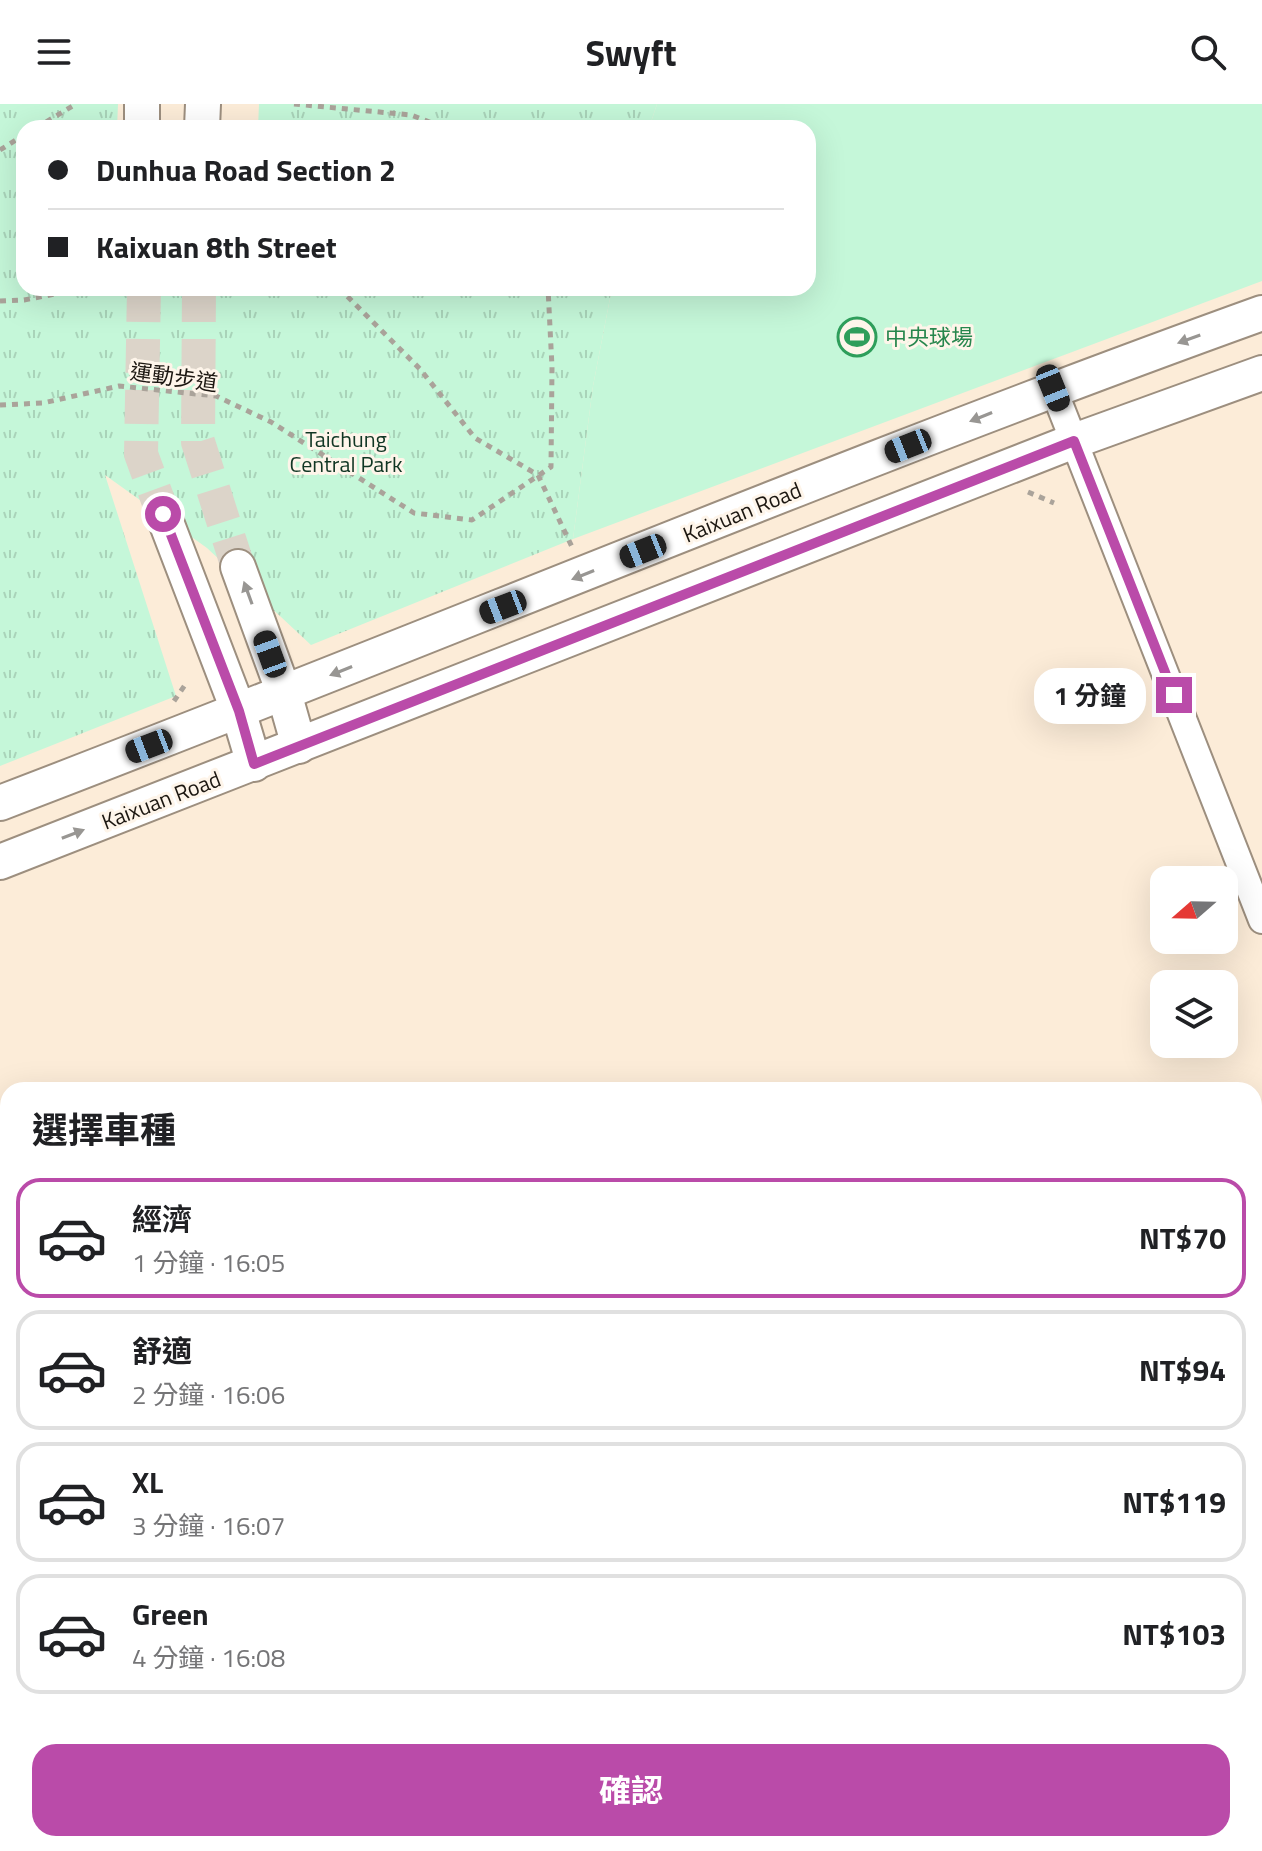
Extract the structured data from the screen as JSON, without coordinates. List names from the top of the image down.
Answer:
{
  "streets": {
    "street": ["Kaixuan Road"],
    "path": ["運動步道"]
  },
  "parks": ["Taichung Central Park"],
  "places": {
    "sports": ["中央球場"]
  },
  "north": "left",
  "page": {
    "header": "Swyft",
    "banner": ["Dunhua Road Section 2", "Kaixuan 8th Street"],
    "bubble": "1 分鐘",
    "heading": "選擇車種",
    "list": [
      {
        "name": "經濟",
        "note": "1 分鐘 · 16:05",
        "value": "NT$70"
      },
      {
        "name": "舒適",
        "note": "2 分鐘 · 16:06",
        "value": "NT$94"
      },
      {
        "name": "XL",
        "note": "3 分鐘 · 16:07",
        "value": "NT$119"
      },
      {
        "name": "Green",
        "note": "4 分鐘 · 16:08",
        "value": "NT$103"
      }
    ],
    "buttons": "確認"
  }
}
